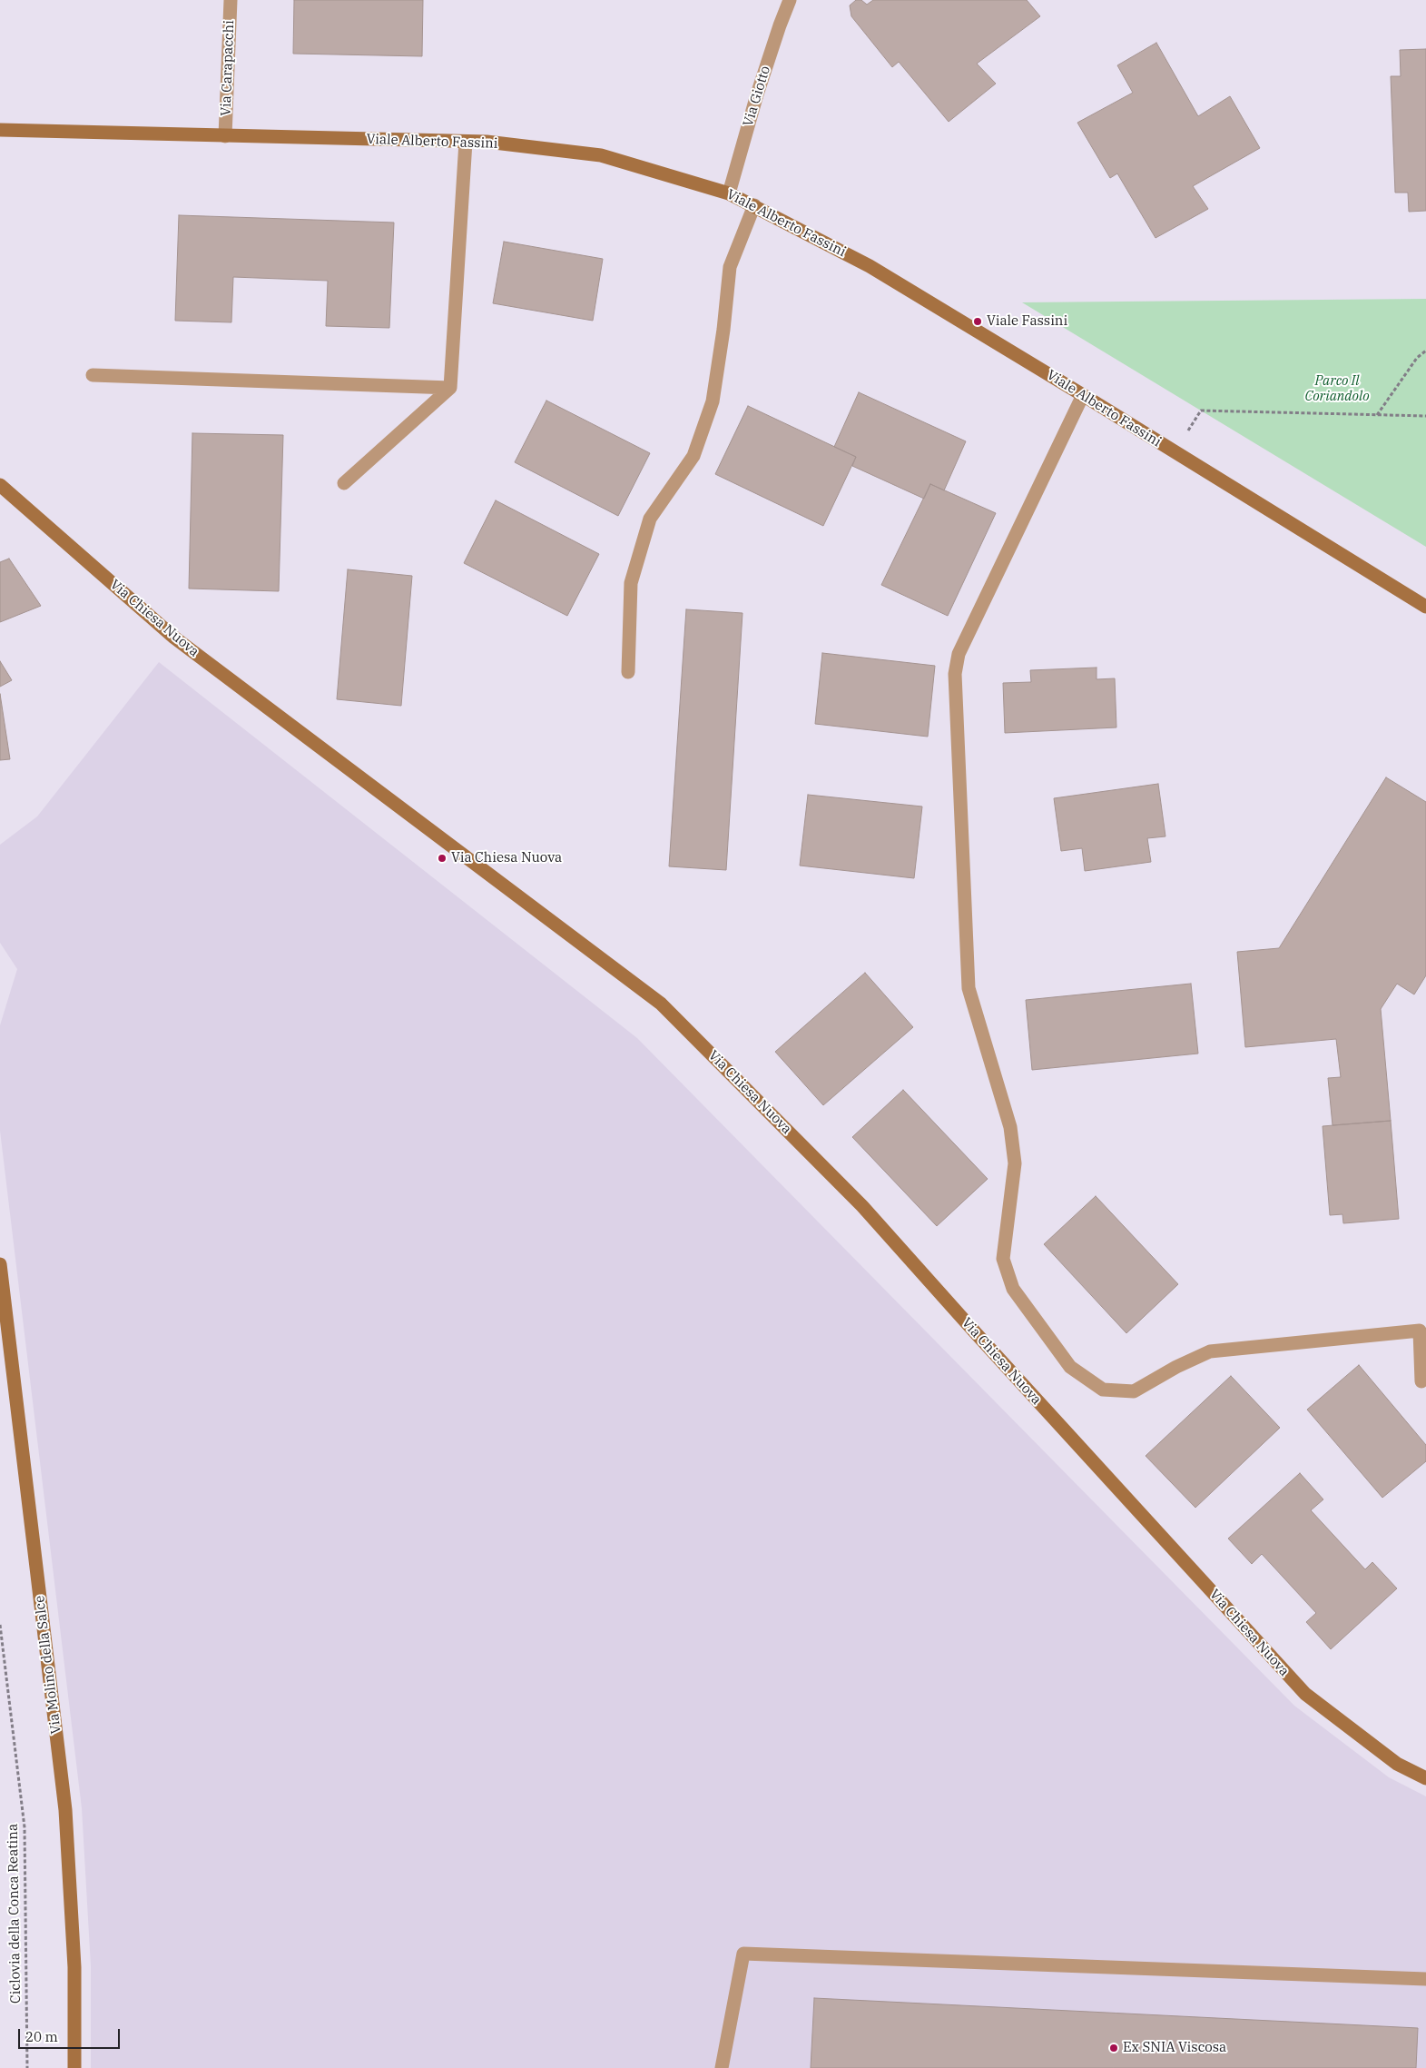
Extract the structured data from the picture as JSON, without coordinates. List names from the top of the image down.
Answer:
{
  "streets": {
    "main road": ["Viale Alberto Fassini", "Via Chiesa Nuova", "Via Molino della Salce"],
    "street": ["Via Carapacchi", "Via Giotto"],
    "path": ["Ciclovia della Conca Reatina"]
  },
  "crossings": [
    ["Via Carapacchi", "Viale Alberto Fassini"],
    ["Via Giotto", "Viale Alberto Fassini"]
  ],
  "parks": ["Parco Il Coriandolo"],
  "places": ["Viale Fassini", "Via Chiesa Nuova", "Ex SNIA Viscosa"],
  "scale_bar": "20 m"
}
